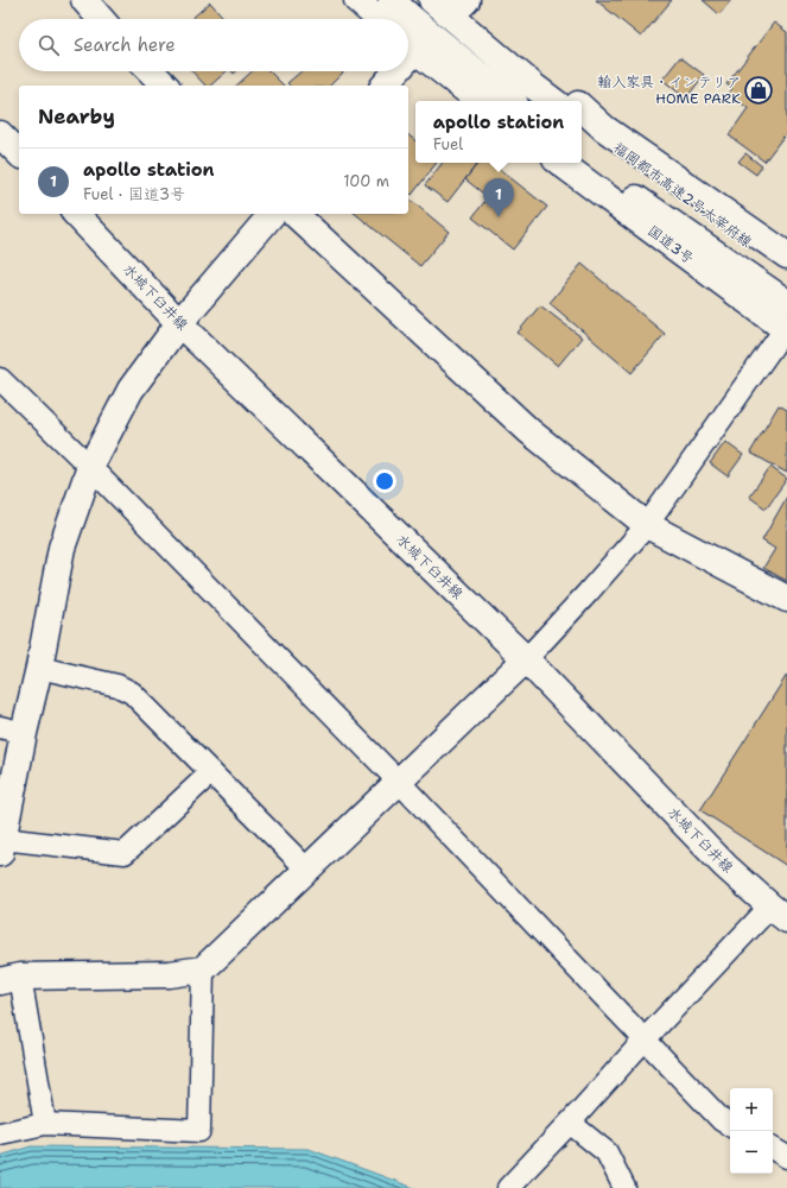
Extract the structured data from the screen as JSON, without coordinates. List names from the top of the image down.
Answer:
{
  "streets": {
    "main road": ["福岡都市高速2号太宰府線", "国道3号", "水城下臼井線"]
  },
  "places": {
    "shop": ["輸入家具・インテリア HOME PARK"]
  },
  "page": {
    "search": "Search here",
    "heading": "Nearby",
    "popup": ["apollo station", "Fuel"],
    "list": [
      {
        "mark": "1",
        "name": "apollo station",
        "note": "Fuel · 国道3号",
        "value": "100 m"
      }
    ],
    "pins": "1",
    "map_buttons": ["+", "−"]
  }
}
